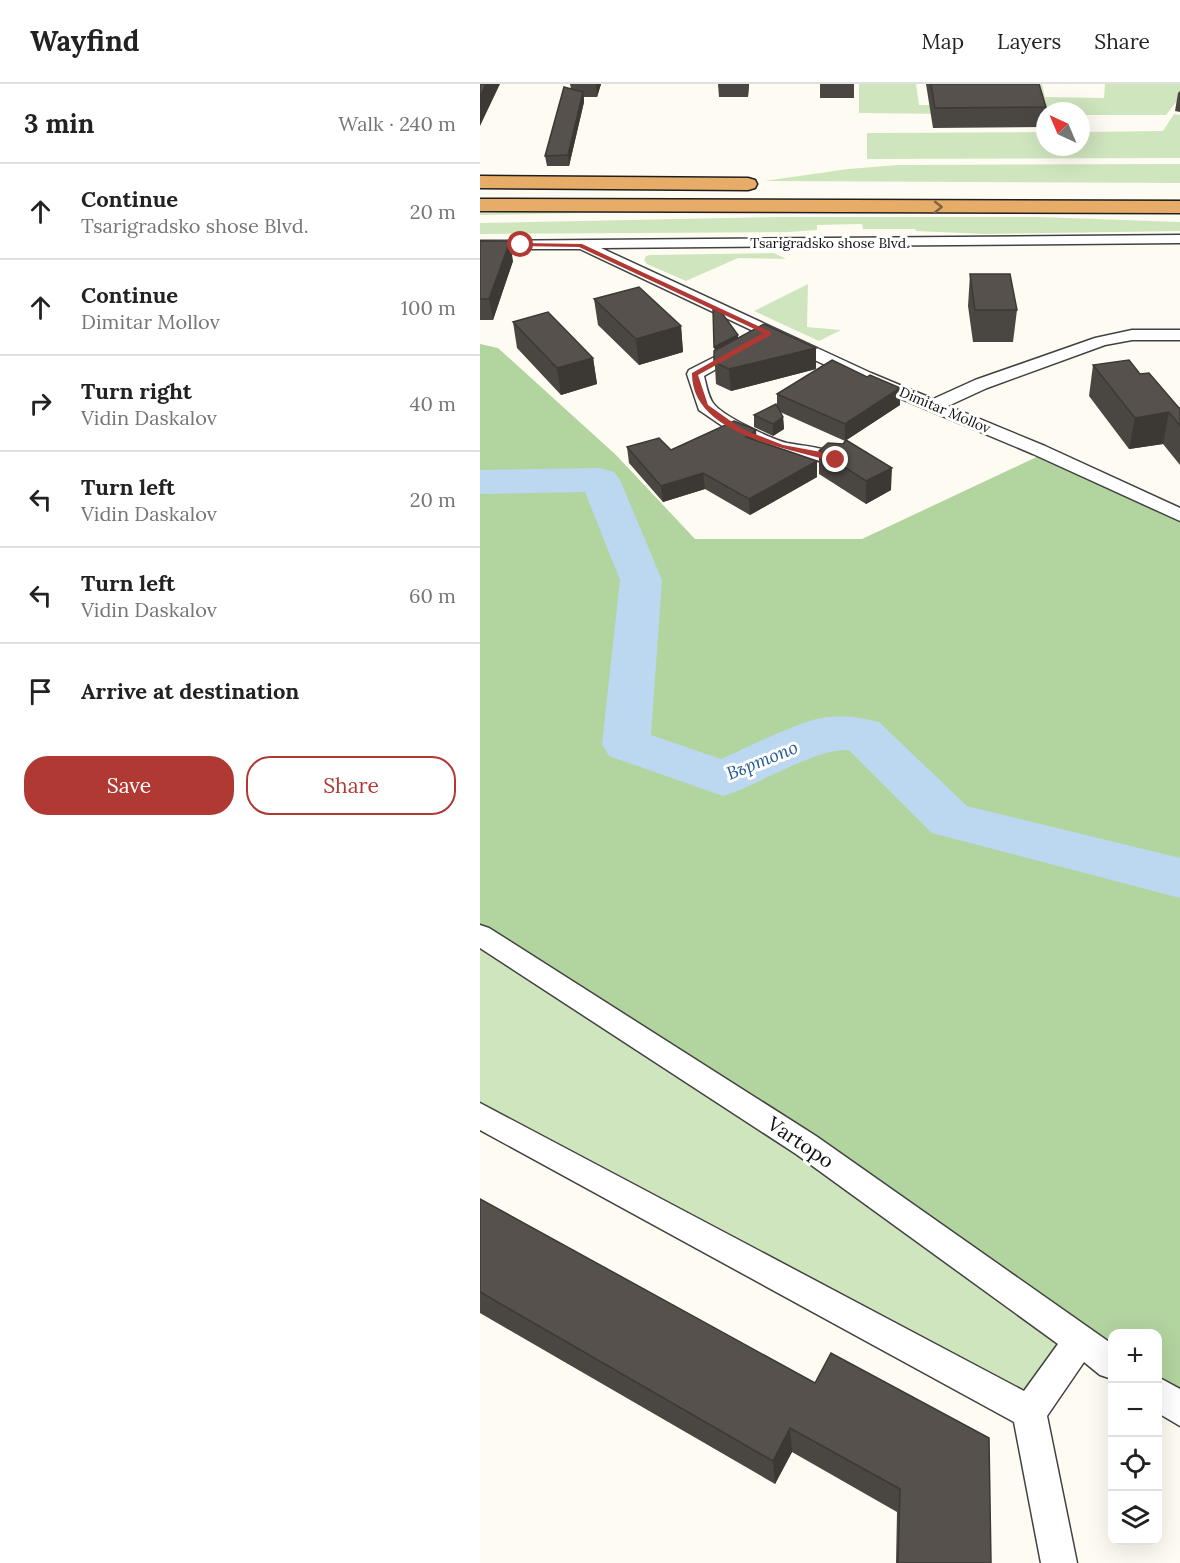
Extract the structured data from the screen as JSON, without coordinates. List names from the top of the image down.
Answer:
{
  "streets": {
    "street": ["Tsarigradsko shose Blvd.", "Dimitar Mollov", "Vartopo"]
  },
  "crossings": [
    ["Tsarigradsko shose Blvd.", "Dimitar Mollov"]
  ],
  "water": ["Въртопо"],
  "north": "top left",
  "page": {
    "header": "Wayfind",
    "nav": ["Map", "Layers", "Share"],
    "heading": ["3 min", "Walk · 240 m"],
    "list": [
      ["Continue", "Tsarigradsko shose Blvd.", "20 m"],
      ["Continue", "Dimitar Mollov", "100 m"],
      ["Turn right", "Vidin Daskalov", "40 m"],
      ["Turn left", "Vidin Daskalov", "20 m"],
      ["Turn left", "Vidin Daskalov", "60 m"],
      "Arrive at destination"
    ],
    "buttons": ["Save", "Share"],
    "map_buttons": ["+", "−"]
  }
}
